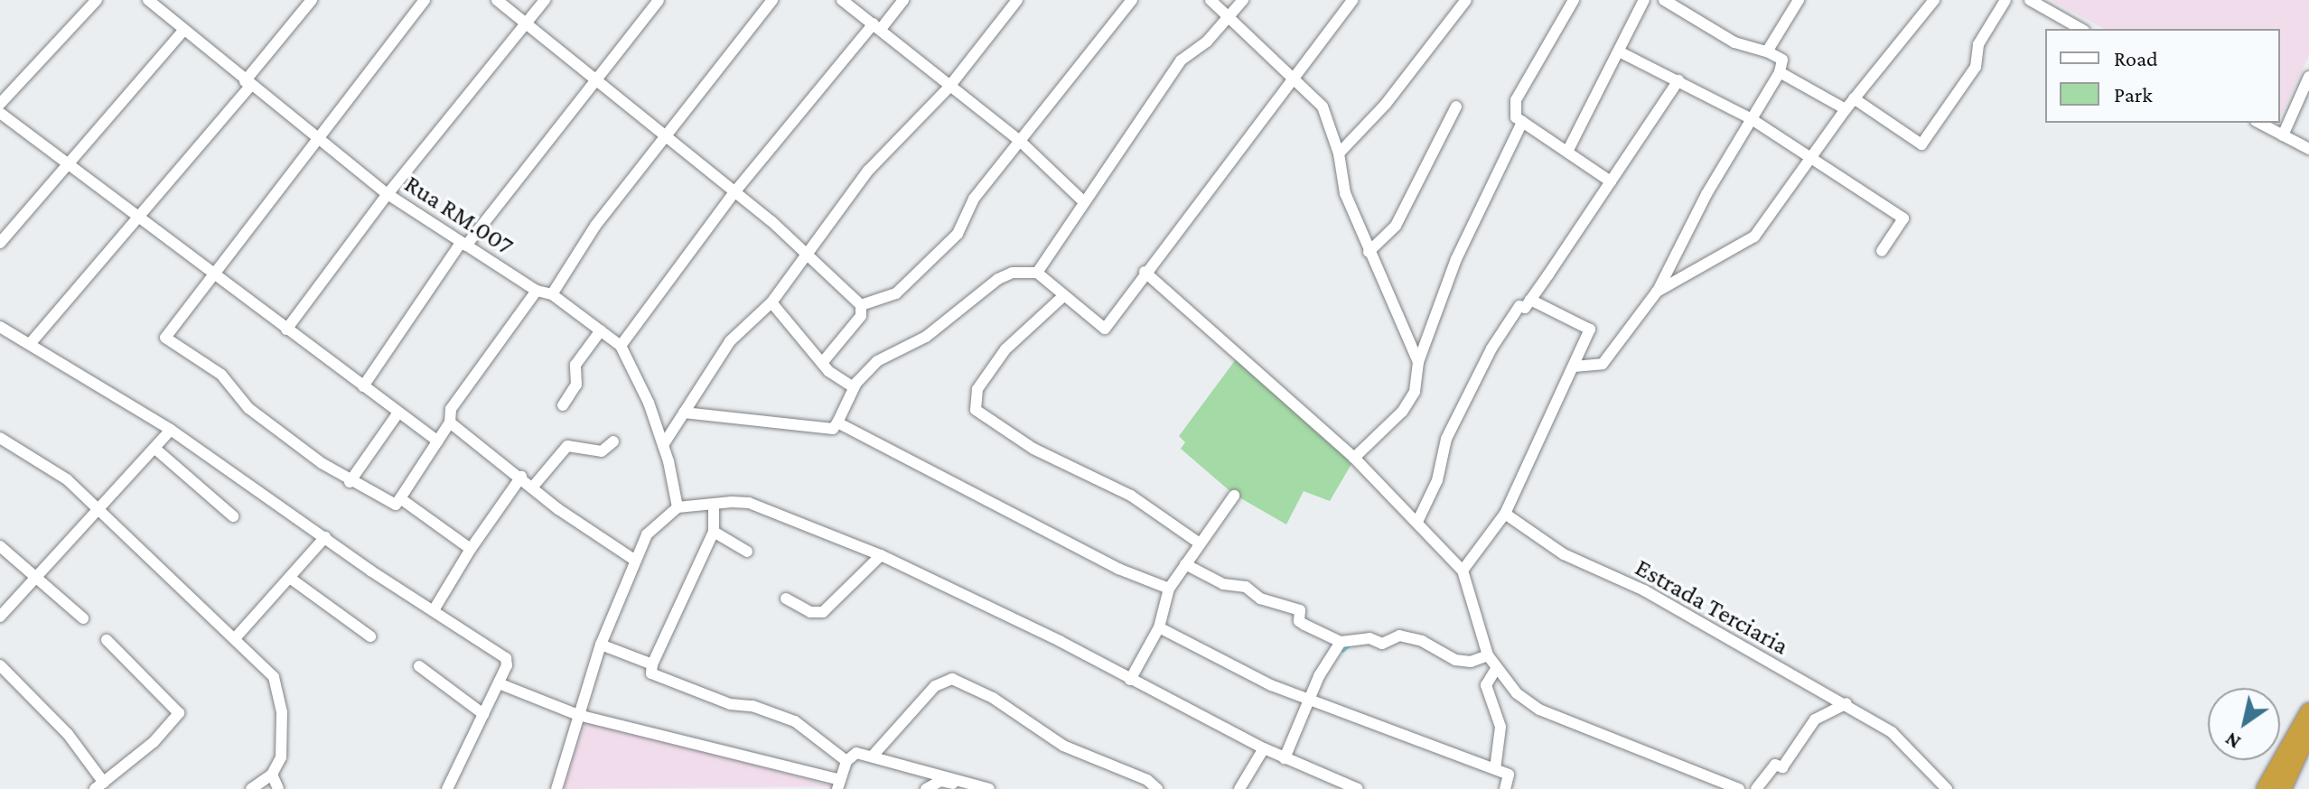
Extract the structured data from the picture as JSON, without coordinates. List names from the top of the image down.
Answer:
{
  "streets": {
    "street": ["Rua RM.007", "Estrada Terciaria"]
  },
  "legend": ["Road", "Park"],
  "north": "bottom left"
}
